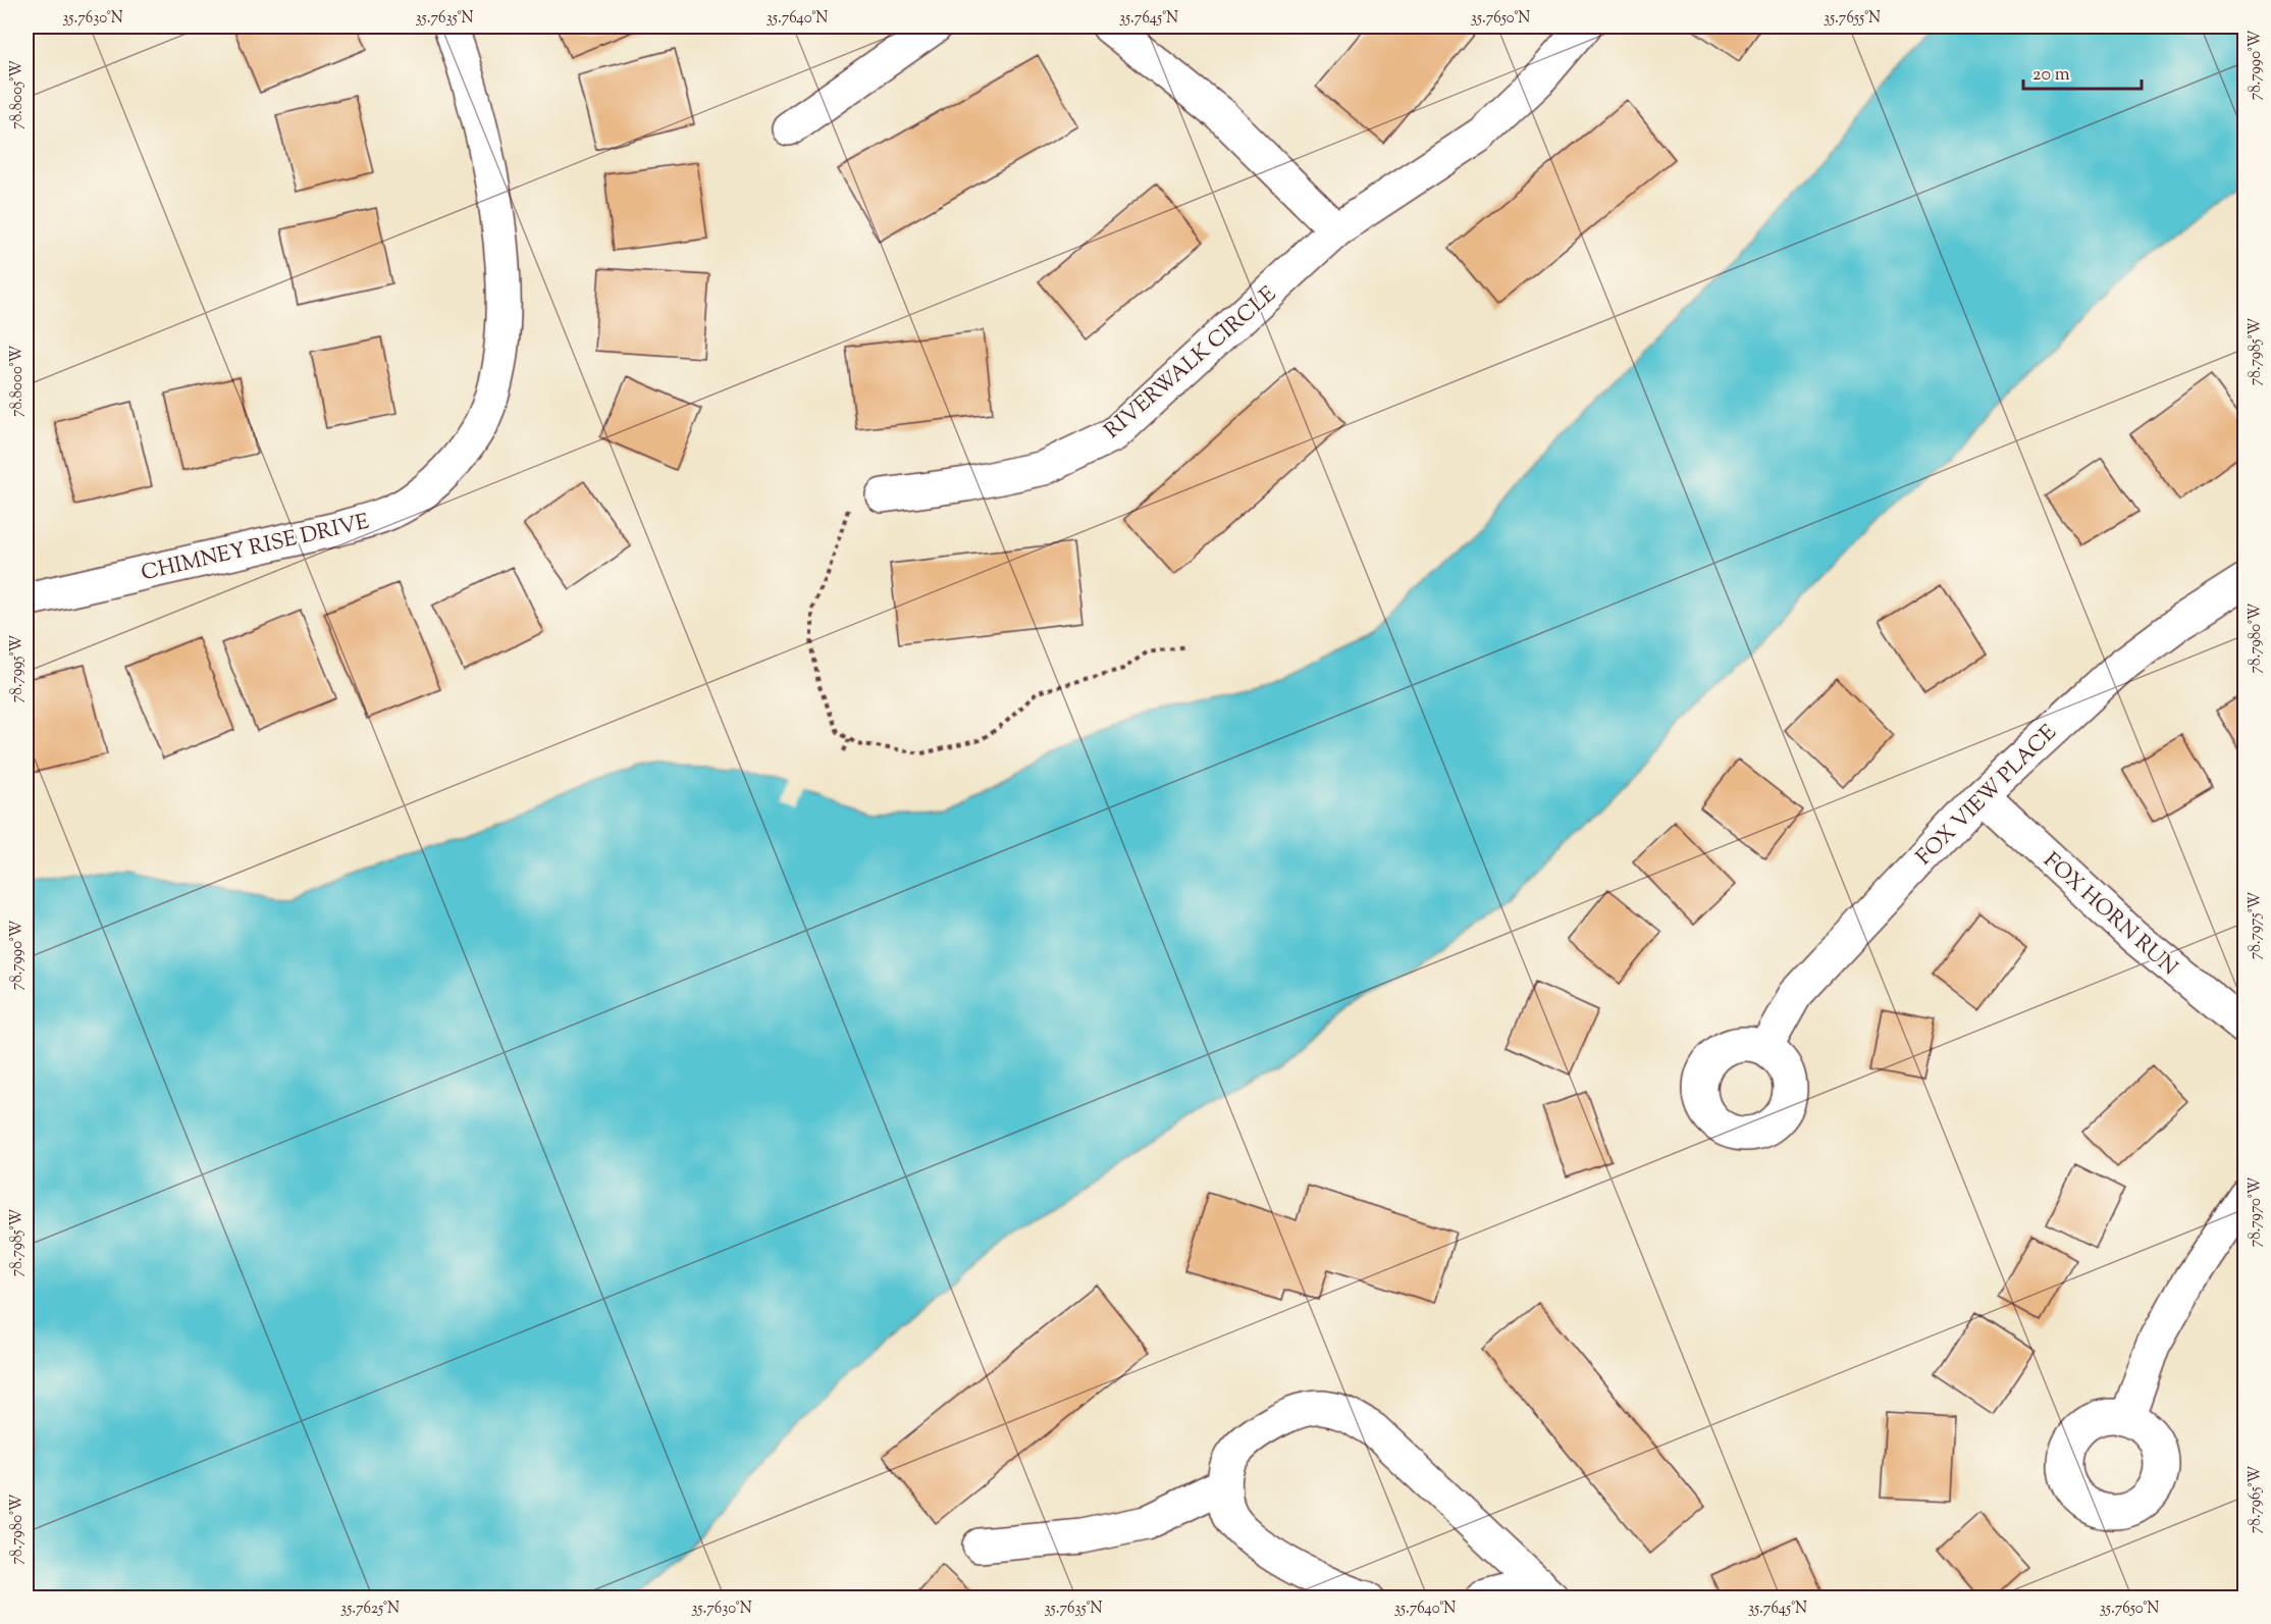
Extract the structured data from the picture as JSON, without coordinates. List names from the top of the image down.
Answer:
{
  "streets": {
    "street": [
      "RIVERWALK CIRCLE",
      "CHIMNEY RISE DRIVE",
      "FOX VIEW PLACE",
      "FOX HORN RUN"
    ]
  },
  "crossings": [
    ["FOX VIEW PLACE", "FOX HORN RUN"]
  ],
  "scale_bar": "20 m",
  "coordinates": [
    "35.7630°N",
    "35.7635°N",
    "35.7640°N",
    "35.7645°N",
    "35.7650°N",
    "35.7655°N",
    "78.7990°W",
    "78.8005°W",
    "78.7985°W",
    "78.8000°W",
    "78.7980°W",
    "78.7995°W",
    "78.7975°W",
    "78.7970°W",
    "78.7965°W",
    "35.7625°N"
  ]
}
